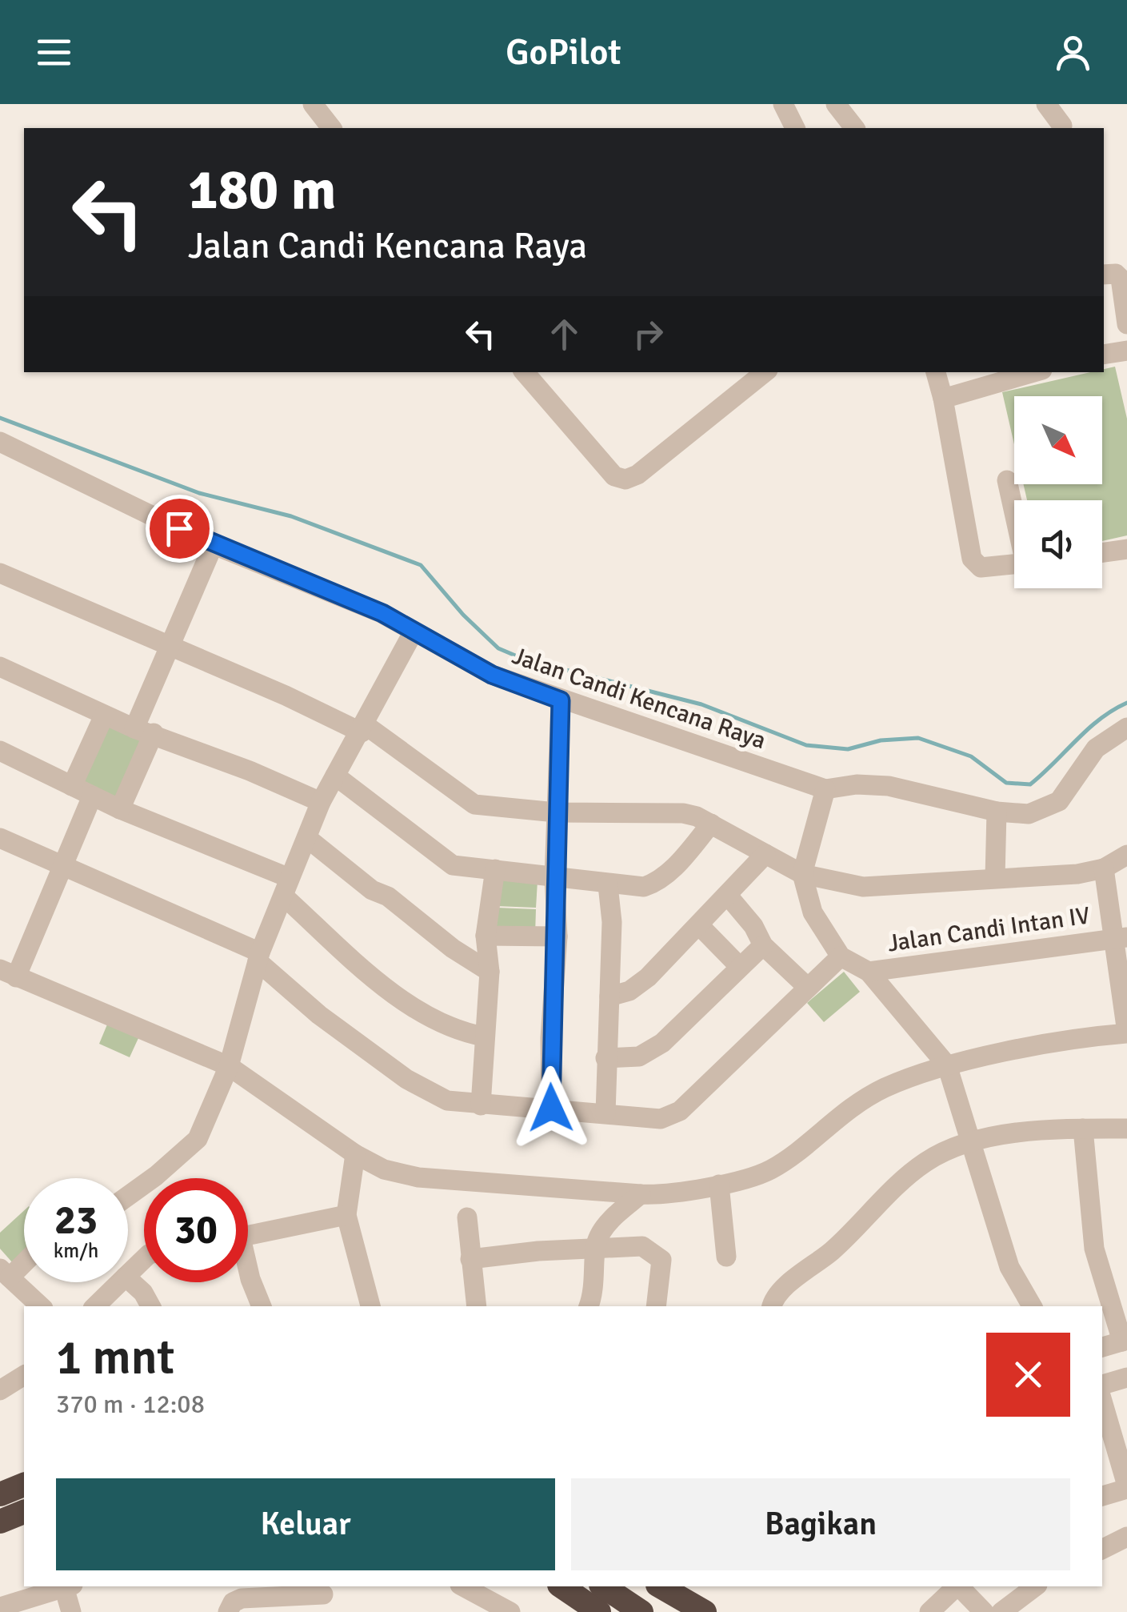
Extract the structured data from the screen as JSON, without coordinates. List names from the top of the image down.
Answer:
{
  "streets": {
    "street": ["Jalan Candi Kencana Raya", "Jalan Candi Intan IV"]
  },
  "north": "bottom right",
  "page": {
    "header": "GoPilot",
    "turn": ["180 m", "Jalan Candi Kencana Raya"],
    "speed": "23 km/h",
    "limit": "30",
    "heading": ["1 mnt", "370 m · 12:08"],
    "buttons": ["Keluar", "Bagikan"]
  }
}
